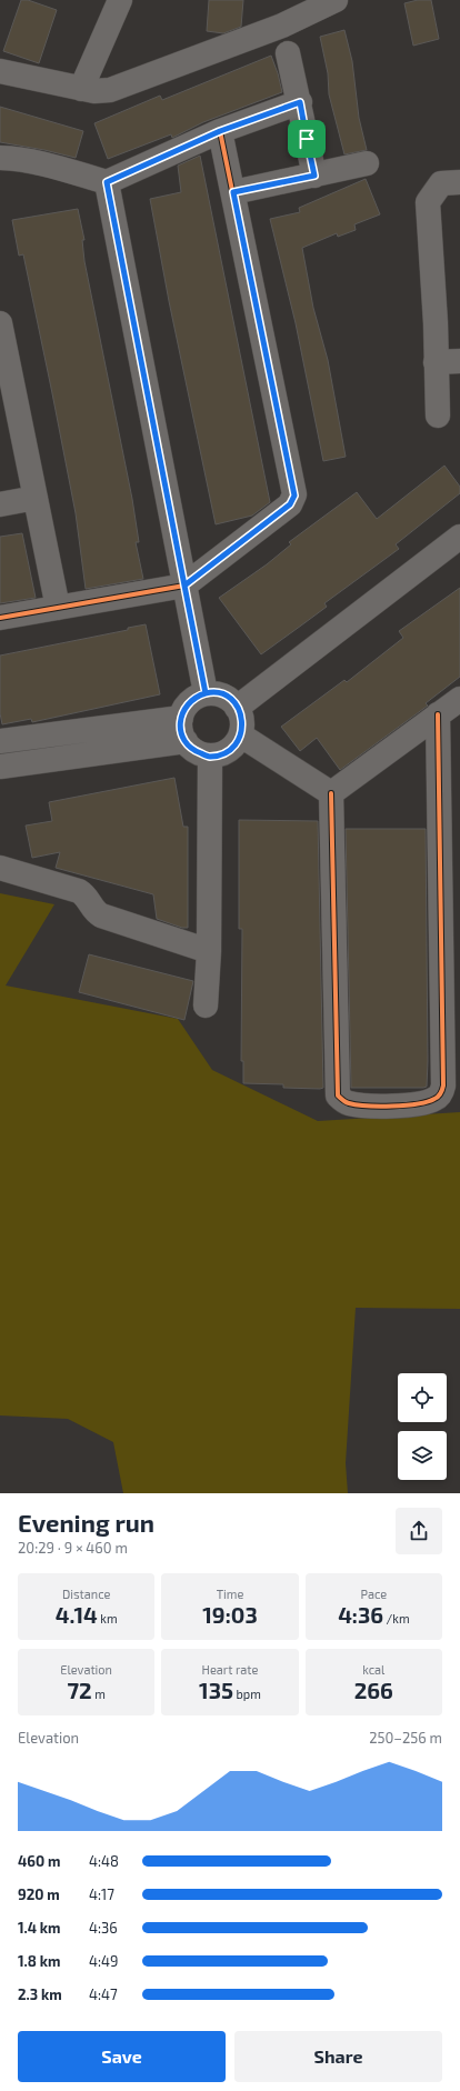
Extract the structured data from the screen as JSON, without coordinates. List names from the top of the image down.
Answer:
{
  "page": {
    "heading": ["Evening run", "20:29 · 9 × 460 m"],
    "stats": [
      ["Distance", "4.14 km"],
      ["Time", "19:03"],
      ["Pace", "4:36 /km"],
      ["Elevation", "72 m"],
      ["Heart rate", "135 bpm"],
      ["kcal", "266"]
    ],
    "chart": ["Elevation", "250–256 m"],
    "list": [
      {
        "name": "460 m",
        "note": "4:48"
      },
      {
        "name": "920 m",
        "note": "4:17"
      },
      {
        "name": "1.4 km",
        "note": "4:36"
      },
      {
        "name": "1.8 km",
        "note": "4:49"
      },
      {
        "name": "2.3 km",
        "note": "4:47"
      }
    ],
    "buttons": ["Save", "Share"]
  }
}
